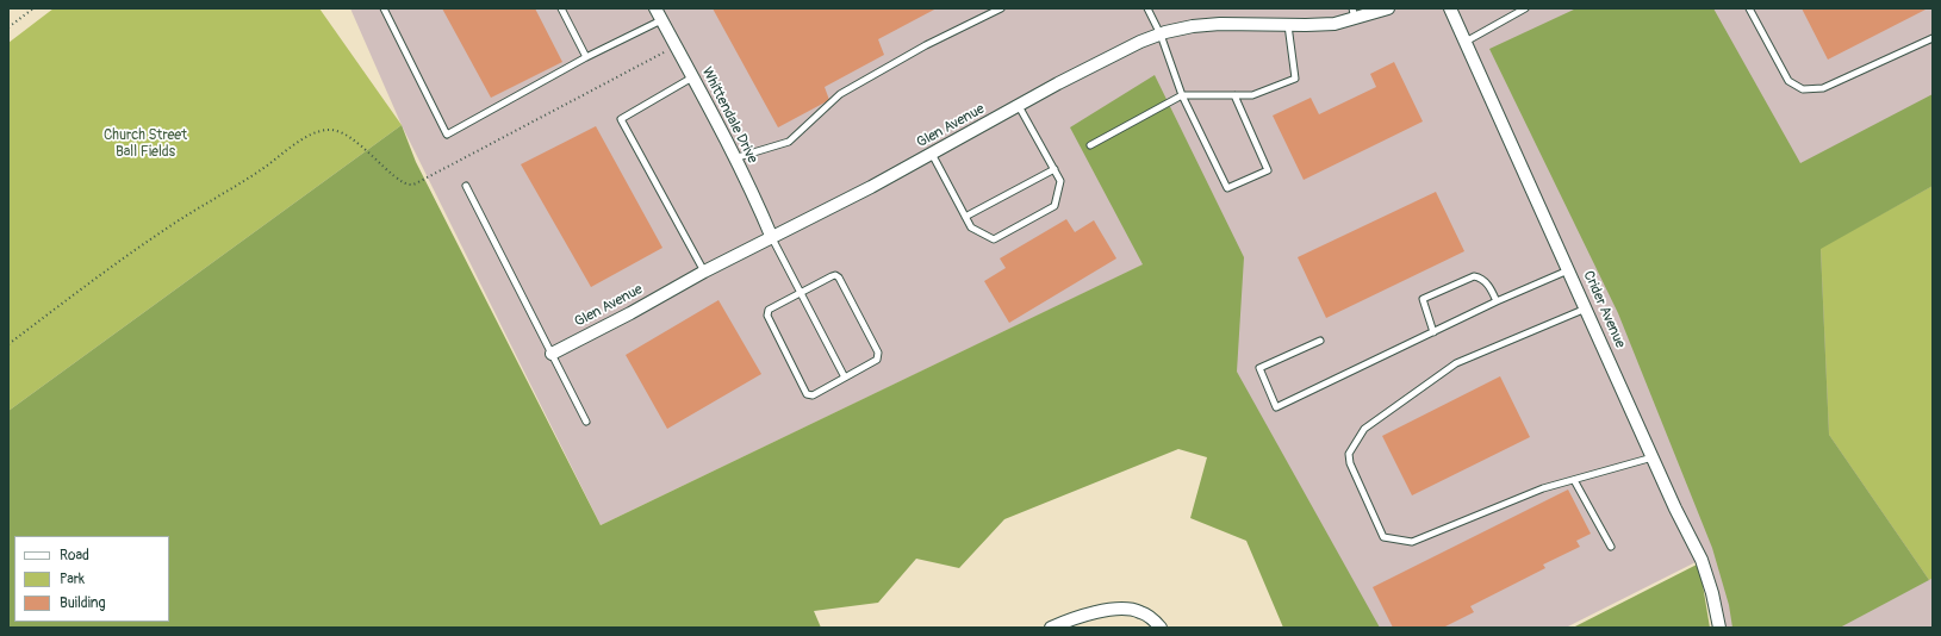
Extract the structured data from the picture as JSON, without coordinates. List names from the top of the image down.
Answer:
{
  "streets": {
    "street": ["Whittendale Drive", "Glen Avenue", "Crider Avenue"]
  },
  "crossings": [
    ["Whittendale Drive", "Glen Avenue"]
  ],
  "parks": ["Church Street Ball Fields"],
  "legend": ["Road", "Park", "Building"]
}
